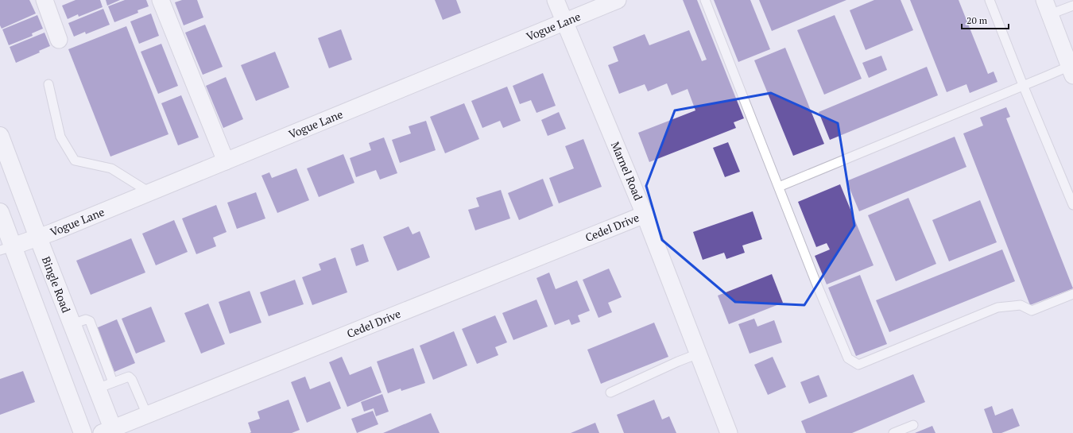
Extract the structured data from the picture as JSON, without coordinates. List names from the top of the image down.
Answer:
{
  "streets": {
    "main road": ["Bingle Road"],
    "street": ["Vogue Lane", "Marnel Road", "Cedel Drive"]
  },
  "crossings": [
    ["Vogue Lane", "Marnel Road"],
    ["Vogue Lane", "Bingle Road"],
    ["Marnel Road", "Cedel Drive"],
    ["Cedel Drive", "Bingle Road"]
  ],
  "scale_bar": "20 m"
}
